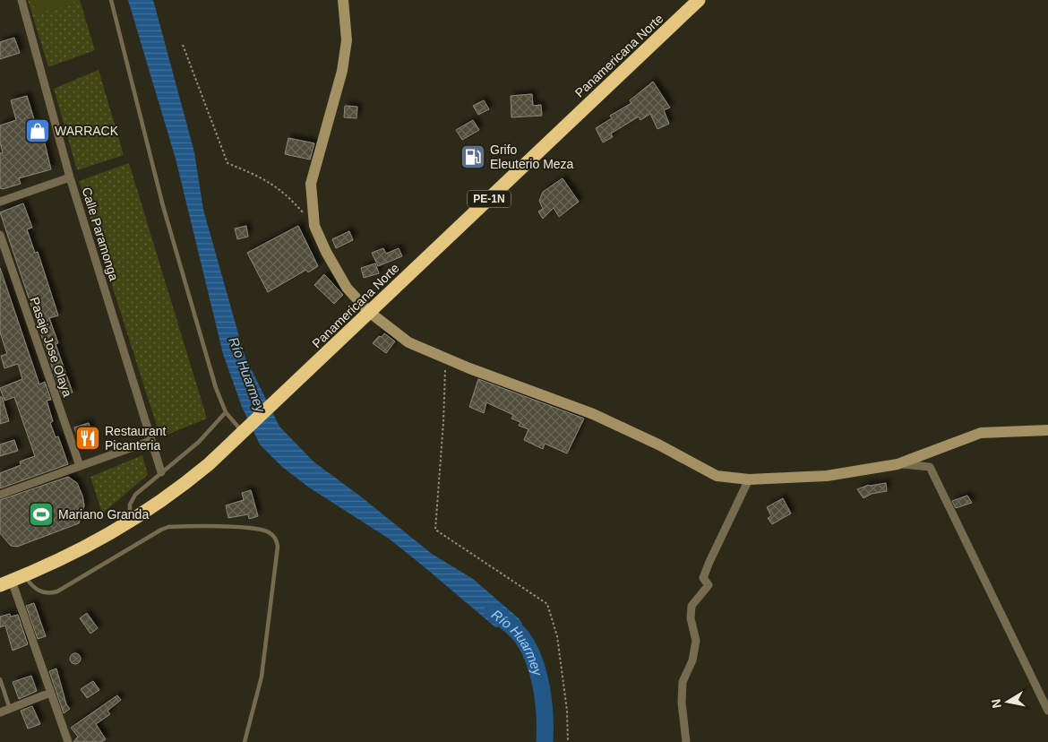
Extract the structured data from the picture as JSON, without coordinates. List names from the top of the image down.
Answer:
{
  "streets": {
    "highway": ["Panamericana Norte", "PE-1N"],
    "street": ["Calle Paramonga", "Pasaje Jose Olaya"]
  },
  "water": ["Río Huarmey"],
  "places": {
    "shop": ["WARRACK"],
    "fuel station": ["Grifo Eleuterio Meza"],
    "restaurant": ["Restaurant Picanteria"],
    "sports": ["Mariano Granda"]
  },
  "north": "left"
}
